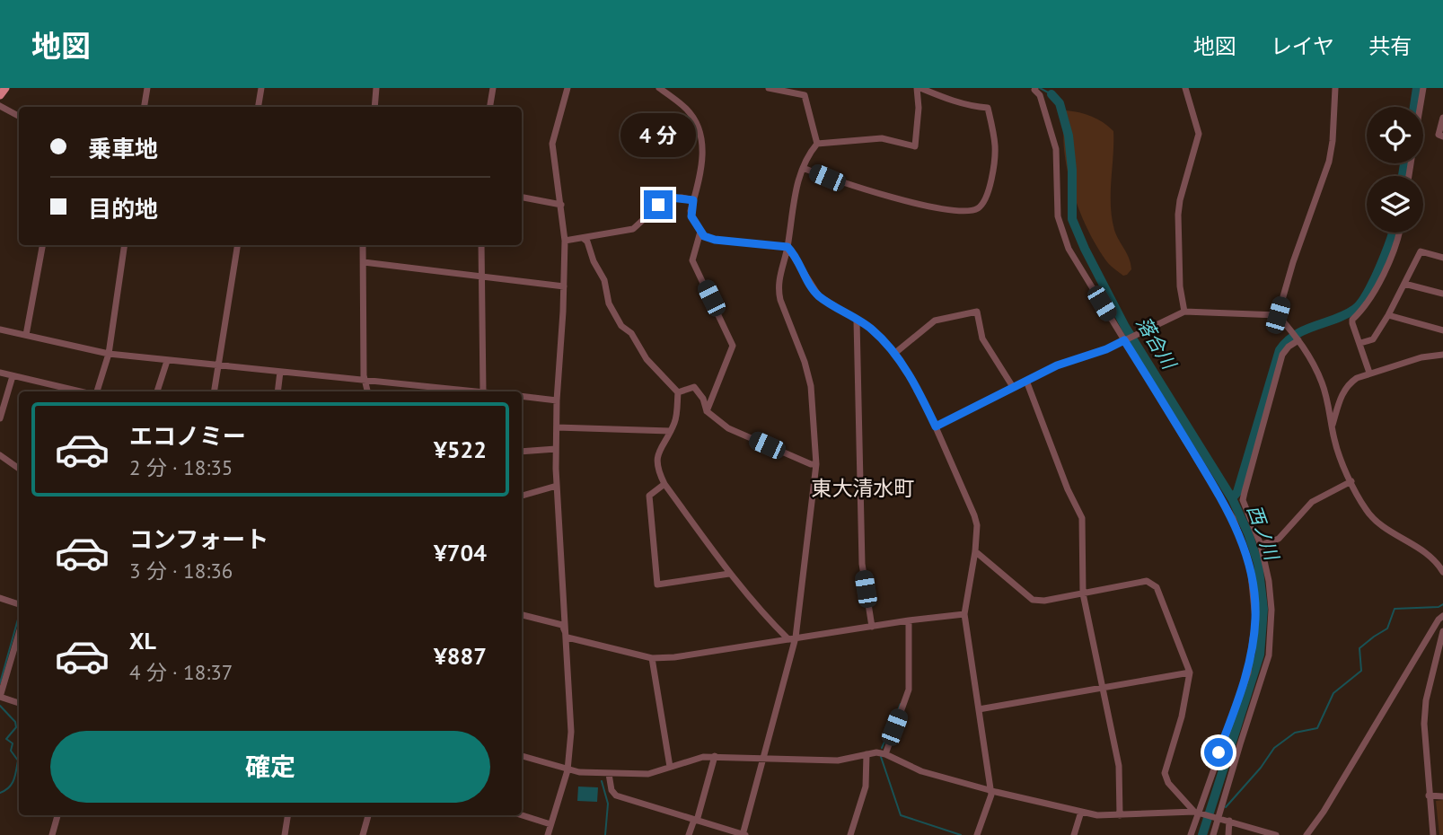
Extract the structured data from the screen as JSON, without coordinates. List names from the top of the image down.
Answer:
{
  "districts": ["東大清水町"],
  "water": ["落合川", "西ノ川"],
  "page": {
    "header": "地図",
    "nav": ["地図", "レイヤ", "共有"],
    "banner": ["乗車地", "目的地"],
    "bubble": "4 分",
    "list": [
      {
        "name": "エコノミー",
        "note": "2 分 · 18:35",
        "value": "¥522"
      },
      {
        "name": "コンフォート",
        "note": "3 分 · 18:36",
        "value": "¥704"
      },
      {
        "name": "XL",
        "note": "4 分 · 18:37",
        "value": "¥887"
      }
    ],
    "buttons": "確定"
  }
}
